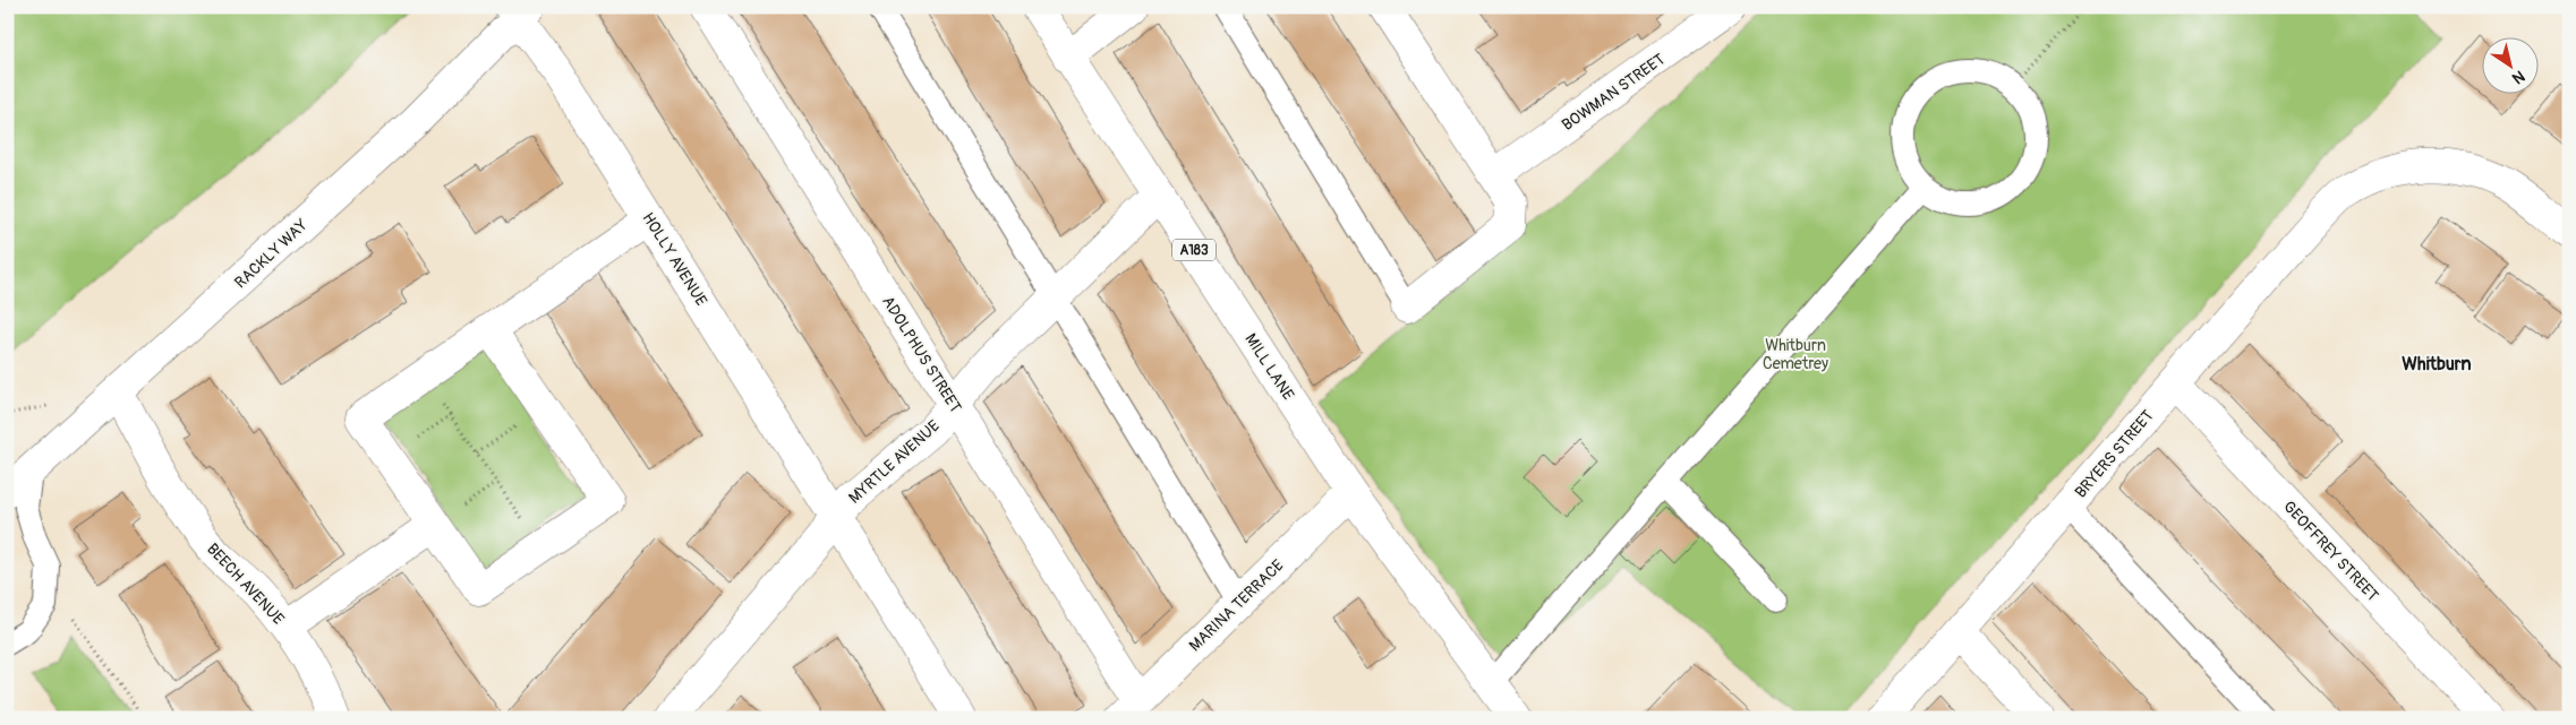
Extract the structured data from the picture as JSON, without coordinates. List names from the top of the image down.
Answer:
{
  "streets": {
    "street": [
      "BOWMAN STREET",
      "A183",
      "RACKLY WAY",
      "HOLLY AVENUE",
      "ADOLPHUS STREET",
      "MILL LANE",
      "BRYERS STREET",
      "MYRTLE AVENUE",
      "GEOFFREY STREET",
      "BEECH AVENUE",
      "MARINA TERRACE"
    ]
  },
  "crossings": [
    ["RACKLY WAY", "HOLLY AVENUE"],
    ["RACKLY WAY", "BEECH AVENUE"],
    ["HOLLY AVENUE", "MYRTLE AVENUE"],
    ["ADOLPHUS STREET", "MYRTLE AVENUE"],
    ["ADOLPHUS STREET", "MARINA TERRACE"],
    ["MILL LANE", "MYRTLE AVENUE"],
    ["MILL LANE", "MARINA TERRACE"],
    ["BRYERS STREET", "GEOFFREY STREET"]
  ],
  "districts": ["Whitburn"],
  "parks": ["Whitburn Cemetrey"],
  "north": "bottom right"
}
